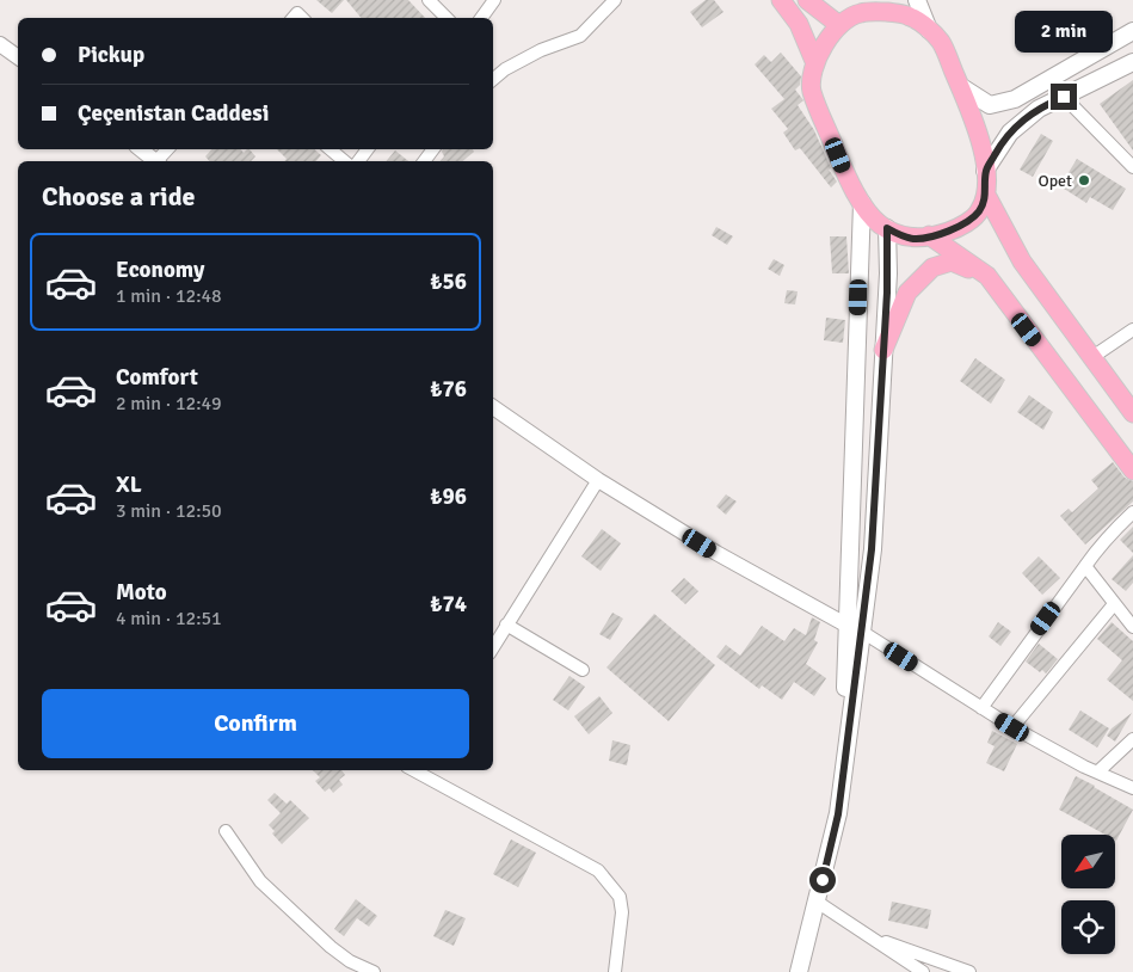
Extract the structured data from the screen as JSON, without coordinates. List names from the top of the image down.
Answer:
{
  "places": ["Opet"],
  "north": "bottom left",
  "page": {
    "bubble": "2 min",
    "banner": ["Pickup", "Çeçenistan Caddesi"],
    "heading": "Choose a ride",
    "list": [
      {
        "name": "Economy",
        "note": "1 min · 12:48",
        "value": "₺56"
      },
      {
        "name": "Comfort",
        "note": "2 min · 12:49",
        "value": "₺76"
      },
      {
        "name": "XL",
        "note": "3 min · 12:50",
        "value": "₺96"
      },
      {
        "name": "Moto",
        "note": "4 min · 12:51",
        "value": "₺74"
      }
    ],
    "buttons": "Confirm"
  }
}
